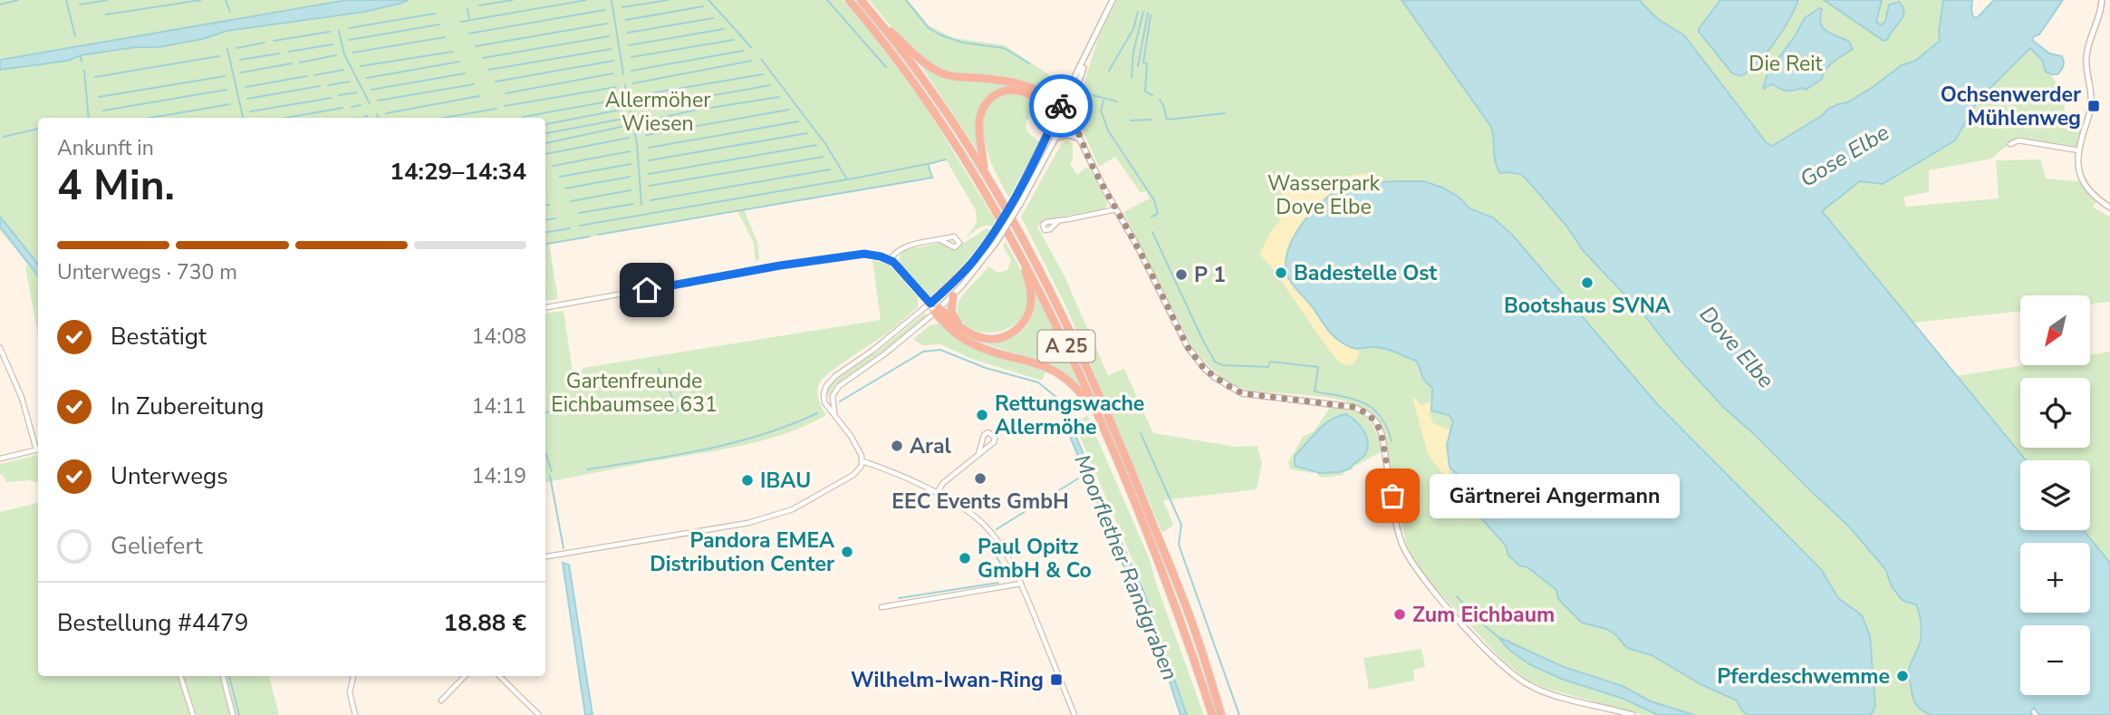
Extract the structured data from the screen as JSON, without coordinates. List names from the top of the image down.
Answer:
{
  "streets": {
    "highway": ["A 25"]
  },
  "water": ["Gose Elbe", "Dove Elbe", "Moorflether Randgraben"],
  "parks": [
    "Die Reit",
    "Allermöher Wiesen",
    "Wasserpark Dove Elbe",
    "Gartenfreunde Eichbaumsee 631"
  ],
  "places": {
    "transit": ["Ochsenwerder Mühlenweg", "Wilhelm-Iwan-Ring"],
    "other": [
      "Badestelle Ost",
      "P 1",
      "Bootshaus SVNA",
      "Rettungswache Allermöhe",
      "Aral",
      "EEC Events GmbH",
      "IBAU",
      "Gärtnerei Angermann",
      "Pandora EMEA Distribution Center",
      "Paul Opitz GmbH & Co",
      "Zum Eichbaum",
      "Pferdeschwemme"
    ]
  },
  "north": "bottom left",
  "page": {
    "heading": ["4 Min.", "Ankunft in", "14:29–14:34"],
    "panel": ["Bestellung #4479", "18.88 €"],
    "bar": "Unterwegs · 730 m",
    "map_buttons": ["+", "−"],
    "list": [
      ["Bestätigt", "14:08"],
      ["In Zubereitung", "14:11"],
      ["Unterwegs", "14:19"],
      "Geliefert"
    ],
    "bubble": "Gärtnerei Angermann"
  }
}
